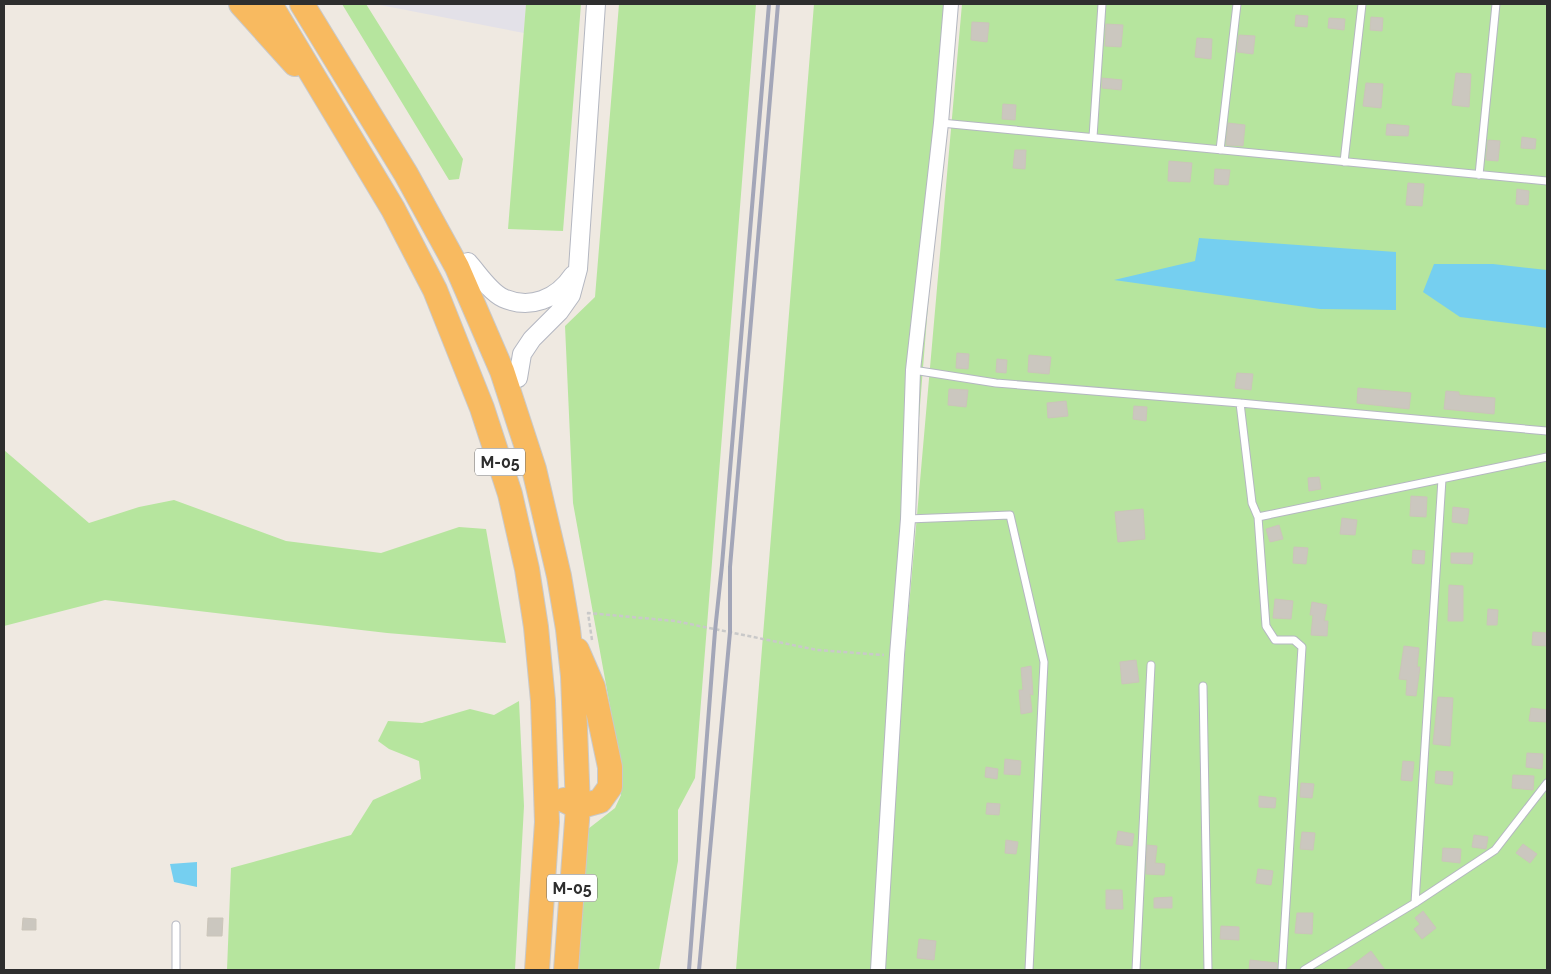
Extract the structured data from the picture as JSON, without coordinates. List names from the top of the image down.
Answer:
{
  "streets": {
    "highway": ["М-05"]
  }
}
